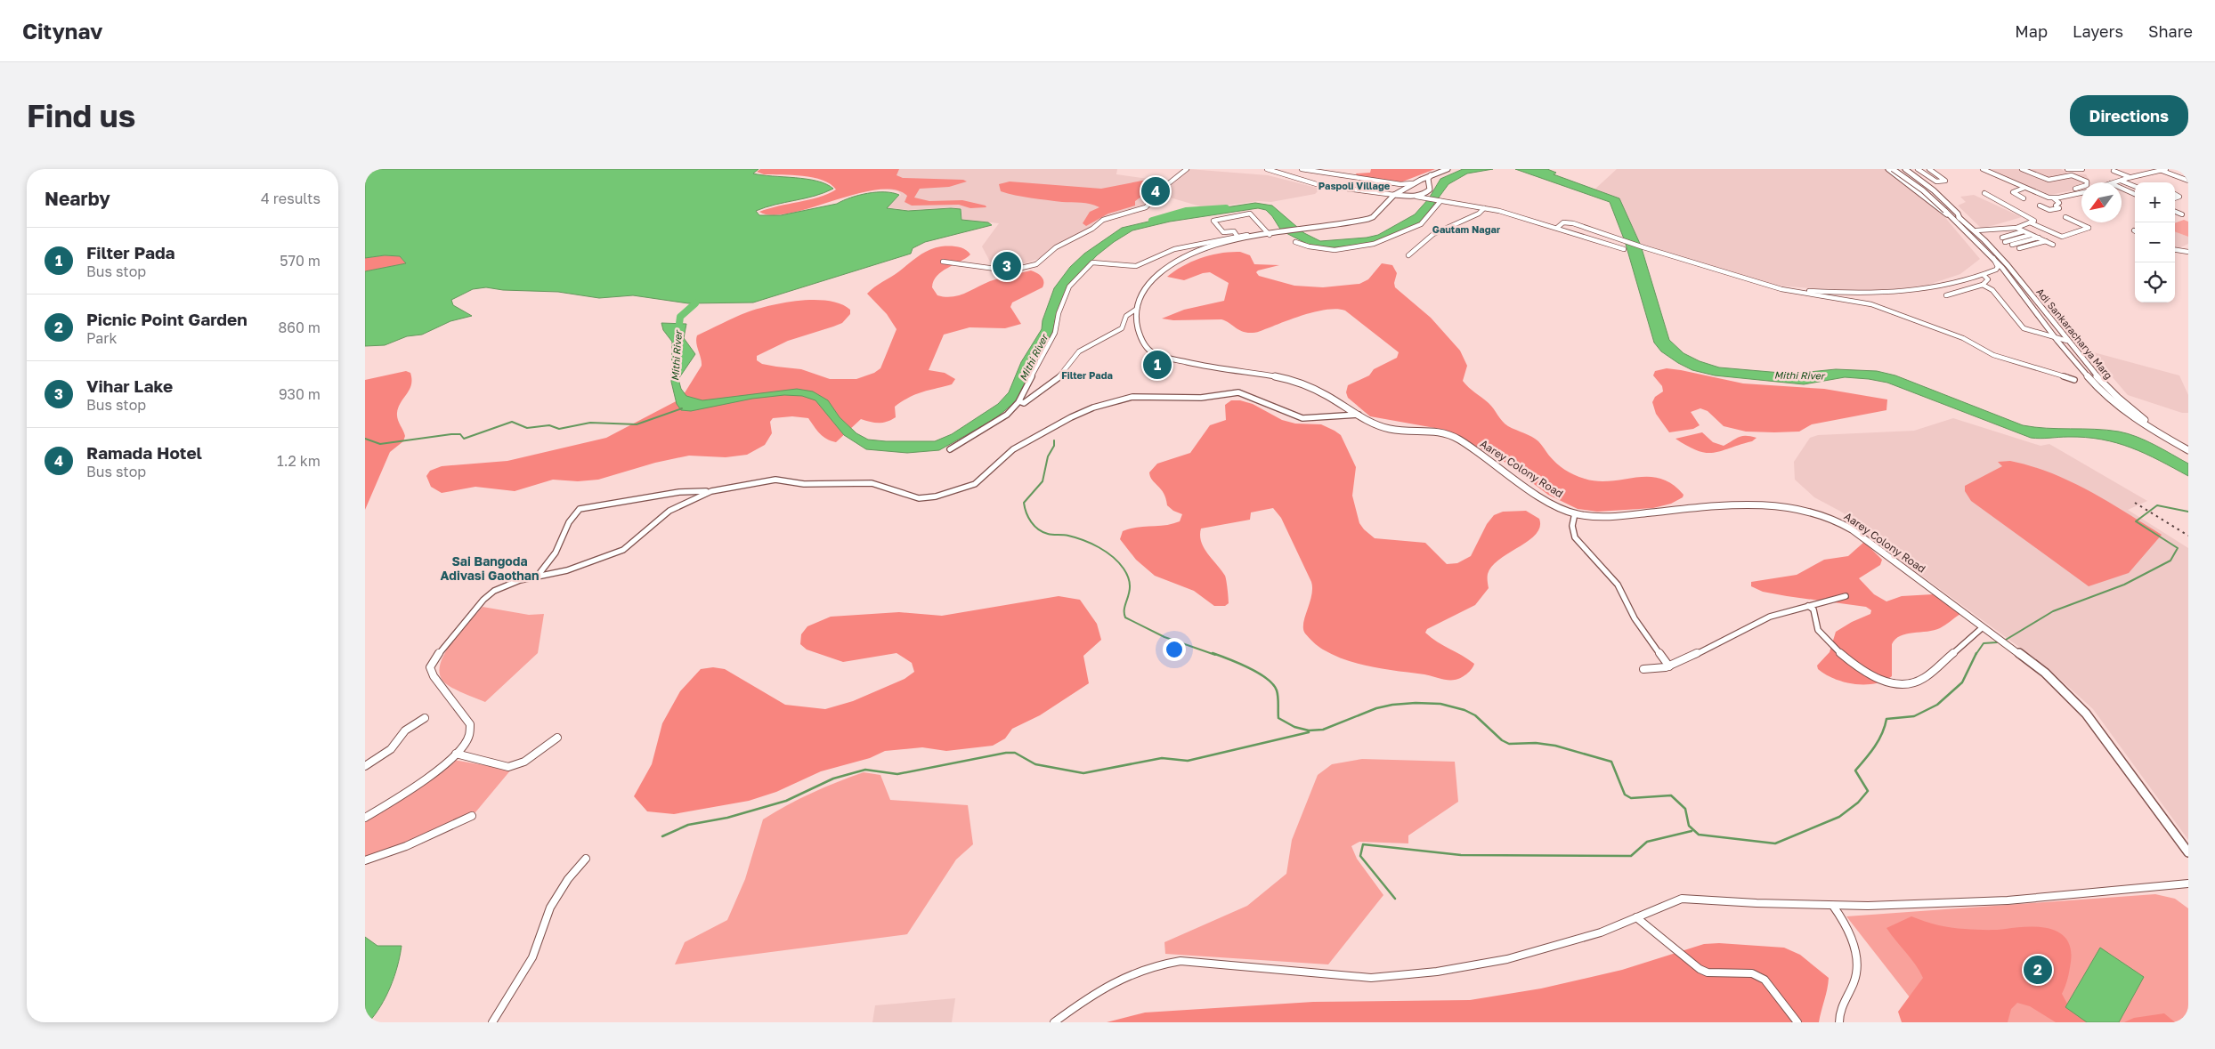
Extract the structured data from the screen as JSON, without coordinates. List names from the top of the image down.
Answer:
{
  "streets": {
    "main road": ["Adi Sankaracharya Marg", "Aarey Colony Road"]
  },
  "districts": [
    "Paspoli Village",
    "Gautam Nagar",
    "Filter Pada",
    "Sai Bangoda Adivasi Gaothan"
  ],
  "water": ["Mithi River"],
  "north": "bottom left",
  "page": {
    "header": "Citynav",
    "nav": ["Map", "Layers", "Share"],
    "buttons": "Directions",
    "title": "Find us",
    "heading": ["Nearby", "4 results"],
    "pins": [
      "4",
      "3",
      "1",
      "2"
    ],
    "map_buttons": ["+", "−"],
    "list": [
      {
        "mark": "1",
        "name": "Filter Pada",
        "note": "Bus stop",
        "value": "570 m"
      },
      {
        "mark": "2",
        "name": "Picnic Point Garden",
        "note": "Park",
        "value": "860 m"
      },
      {
        "mark": "3",
        "name": "Vihar Lake",
        "note": "Bus stop",
        "value": "930 m"
      },
      {
        "mark": "4",
        "name": "Ramada Hotel",
        "note": "Bus stop",
        "value": "1.2 km"
      }
    ]
  }
}
